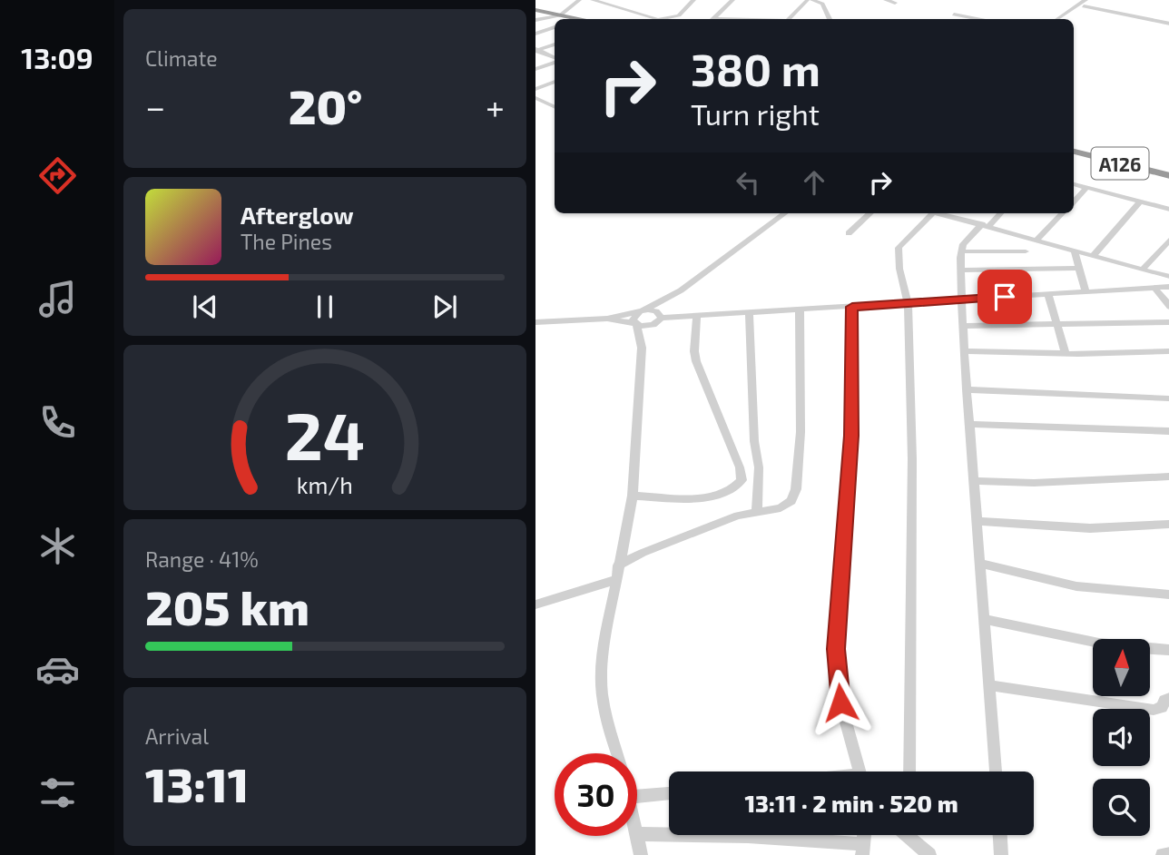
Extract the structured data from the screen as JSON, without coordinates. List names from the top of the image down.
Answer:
{
  "streets": {
    "highway": ["A126"]
  },
  "north": "top",
  "page": {
    "tabs": "13:09",
    "tile": [
      "Climate",
      ["Range · 41%", "205 km"],
      ["Arrival", "13:11"]
    ],
    "turn": ["380 m", "Turn right"],
    "heat": ["−", "20°", "+"],
    "song": ["Afterglow", "The Pines"],
    "limit": "30",
    "trip": "13:11 · 2 min · 520 m",
    "gauge": ["24", "km/h"]
  }
}
